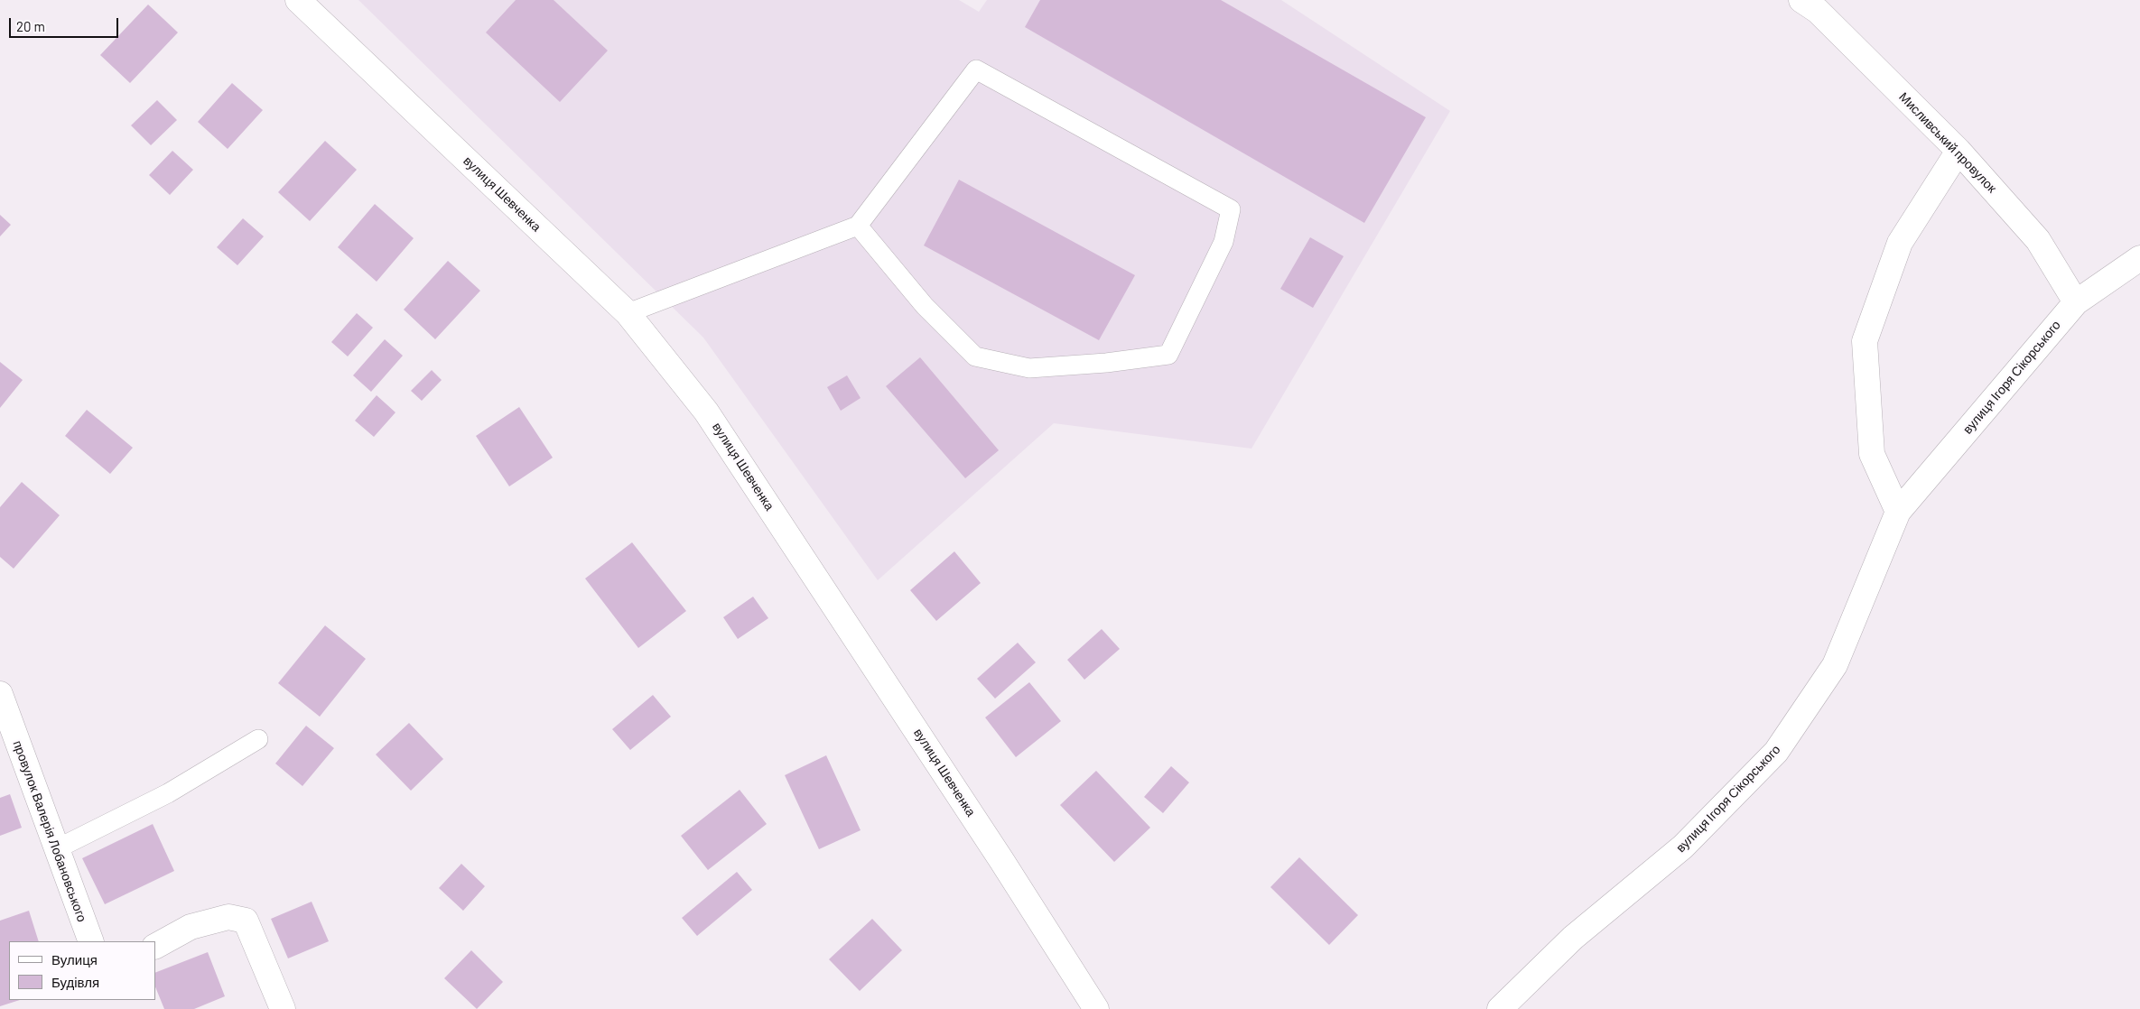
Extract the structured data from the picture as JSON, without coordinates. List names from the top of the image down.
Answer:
{
  "streets": {
    "street": [
      "Мисливський провулок",
      "вулиця Шевченка",
      "вулиця Ігоря Сікорського",
      "провулок Валерія Лобановського"
    ]
  },
  "crossings": [
    ["Мисливський провулок", "вулиця Ігоря Сікорського"]
  ],
  "legend": ["Вулиця", "Будівля"],
  "scale_bar": "20 m"
}
